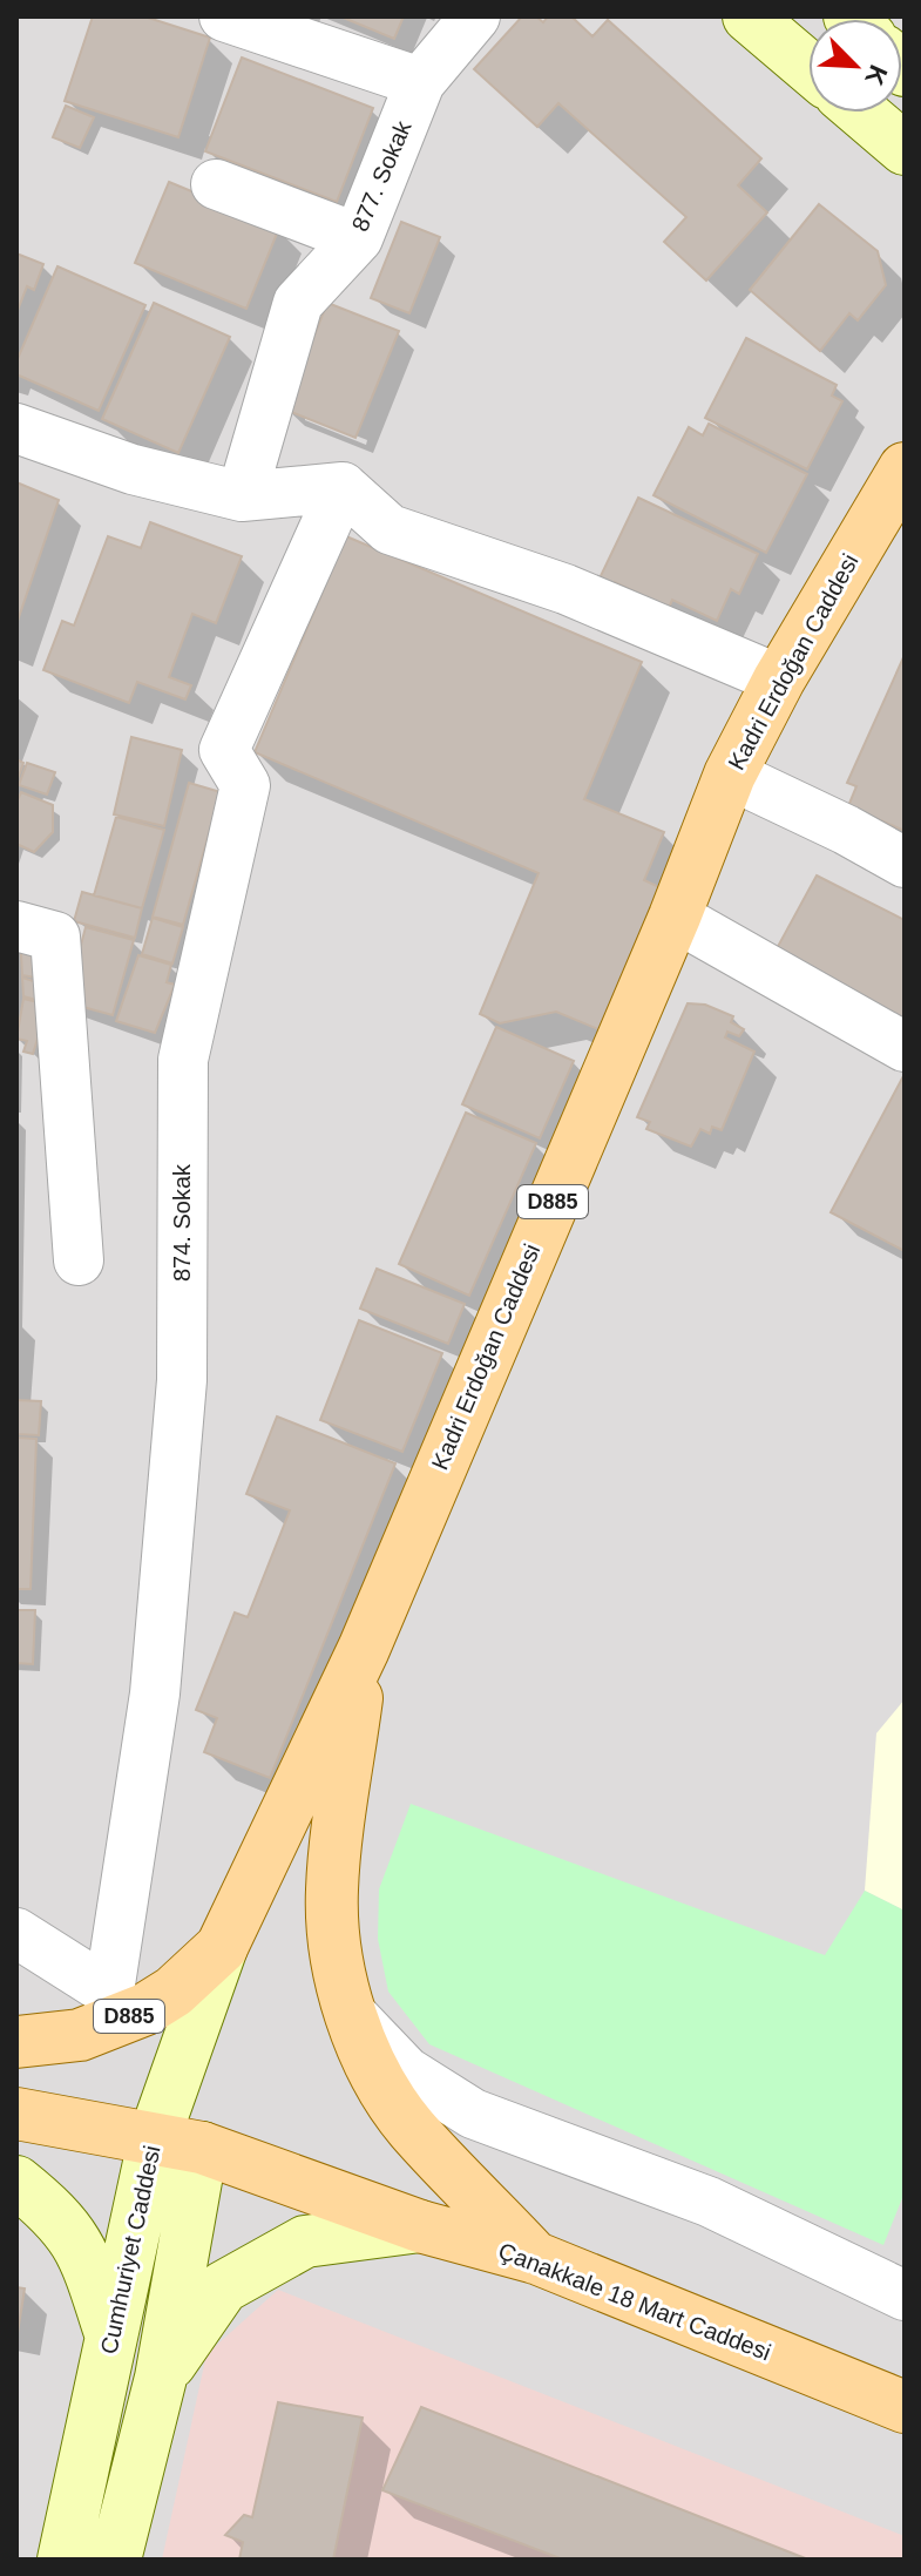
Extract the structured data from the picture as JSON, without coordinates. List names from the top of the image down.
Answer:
{
  "streets": {
    "main road": [
      "Kadri Erdoğan Caddesi",
      "D885",
      "Cumhuriyet Caddesi",
      "Çanakkale 18 Mart Caddesi"
    ],
    "street": ["877. Sokak", "874. Sokak"]
  },
  "crossings": [
    ["Kadri Erdoğan Caddesi", "D885"],
    ["Kadri Erdoğan Caddesi", "Cumhuriyet Caddesi"],
    ["D885", "Cumhuriyet Caddesi"],
    ["Cumhuriyet Caddesi", "Çanakkale 18 Mart Caddesi"]
  ],
  "north": "bottom right"
}
